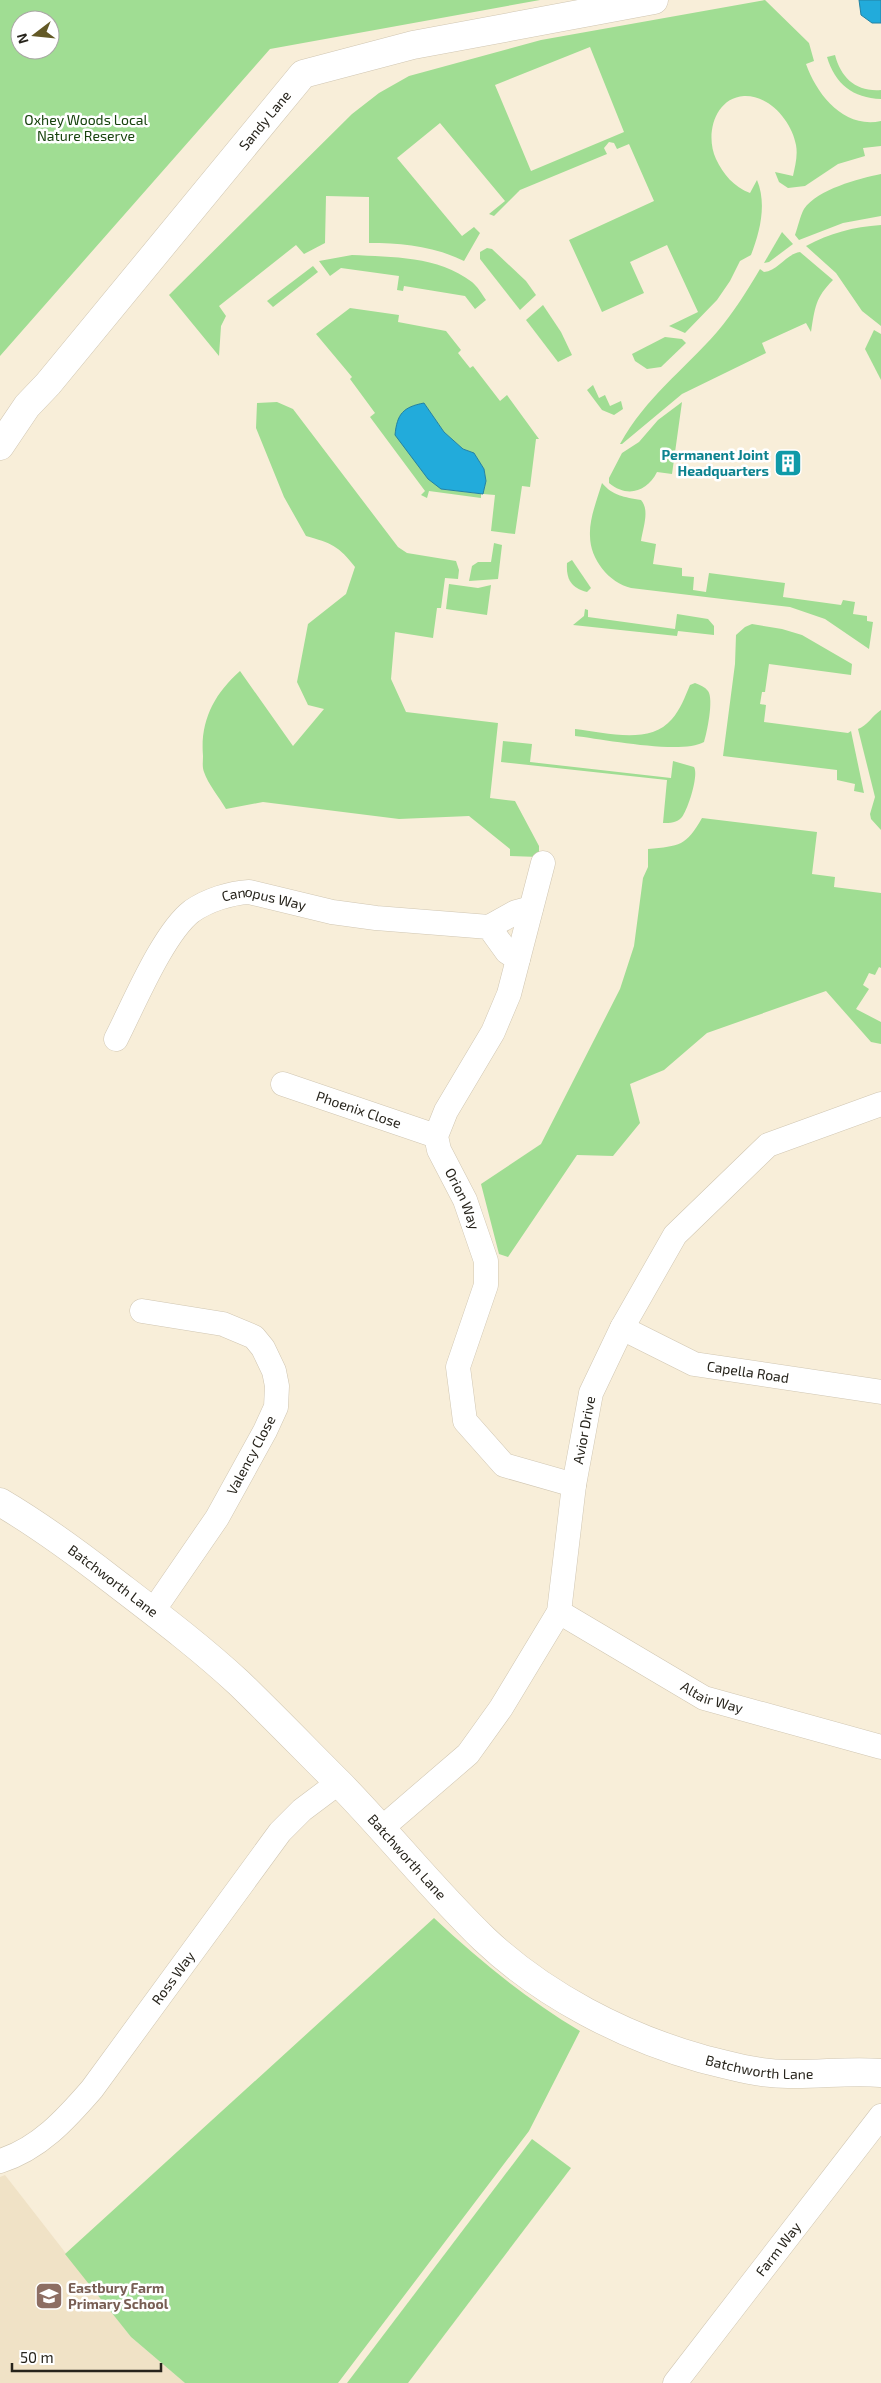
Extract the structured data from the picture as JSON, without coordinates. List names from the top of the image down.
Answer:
{
  "streets": {
    "street": [
      "Sandy Lane",
      "Canopus Way",
      "Phoenix Close",
      "Orion Way",
      "Capella Road",
      "Avior Drive",
      "Valency Close",
      "Batchworth Lane",
      "Altair Way",
      "Ross Way",
      "Farm Way"
    ]
  },
  "crossings": [
    ["Phoenix Close", "Orion Way"],
    ["Orion Way", "Avior Drive"],
    ["Capella Road", "Avior Drive"],
    ["Avior Drive", "Batchworth Lane"],
    ["Avior Drive", "Altair Way"],
    ["Valency Close", "Batchworth Lane"],
    ["Batchworth Lane", "Ross Way"]
  ],
  "parks": ["Oxhey Woods Local Nature Reserve"],
  "places": {
    "building": ["Permanent Joint Headquarters"],
    "school or university": ["Eastbury Farm Primary School"]
  },
  "scale_bar": "50 m",
  "north": "left"
}
